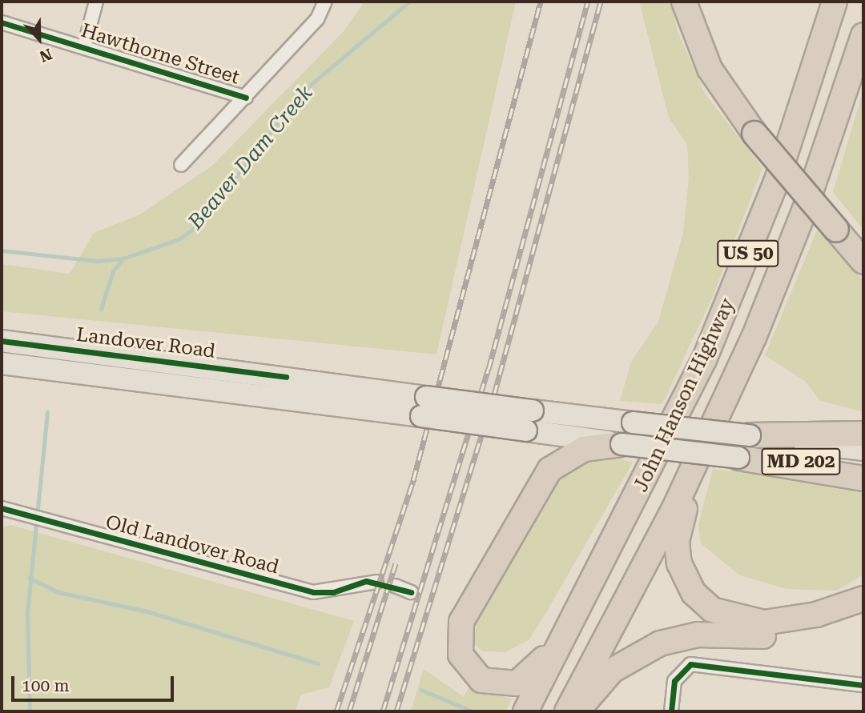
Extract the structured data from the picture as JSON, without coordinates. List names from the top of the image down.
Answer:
{
  "streets": {
    "highway": ["US 50", "John Hanson Highway"],
    "main road": ["Landover Road", "MD 202"],
    "street": ["Hawthorne Street", "Old Landover Road"]
  },
  "water": ["Beaver Dam Creek"],
  "scale_bar": "100 m",
  "north": "bottom"
}
